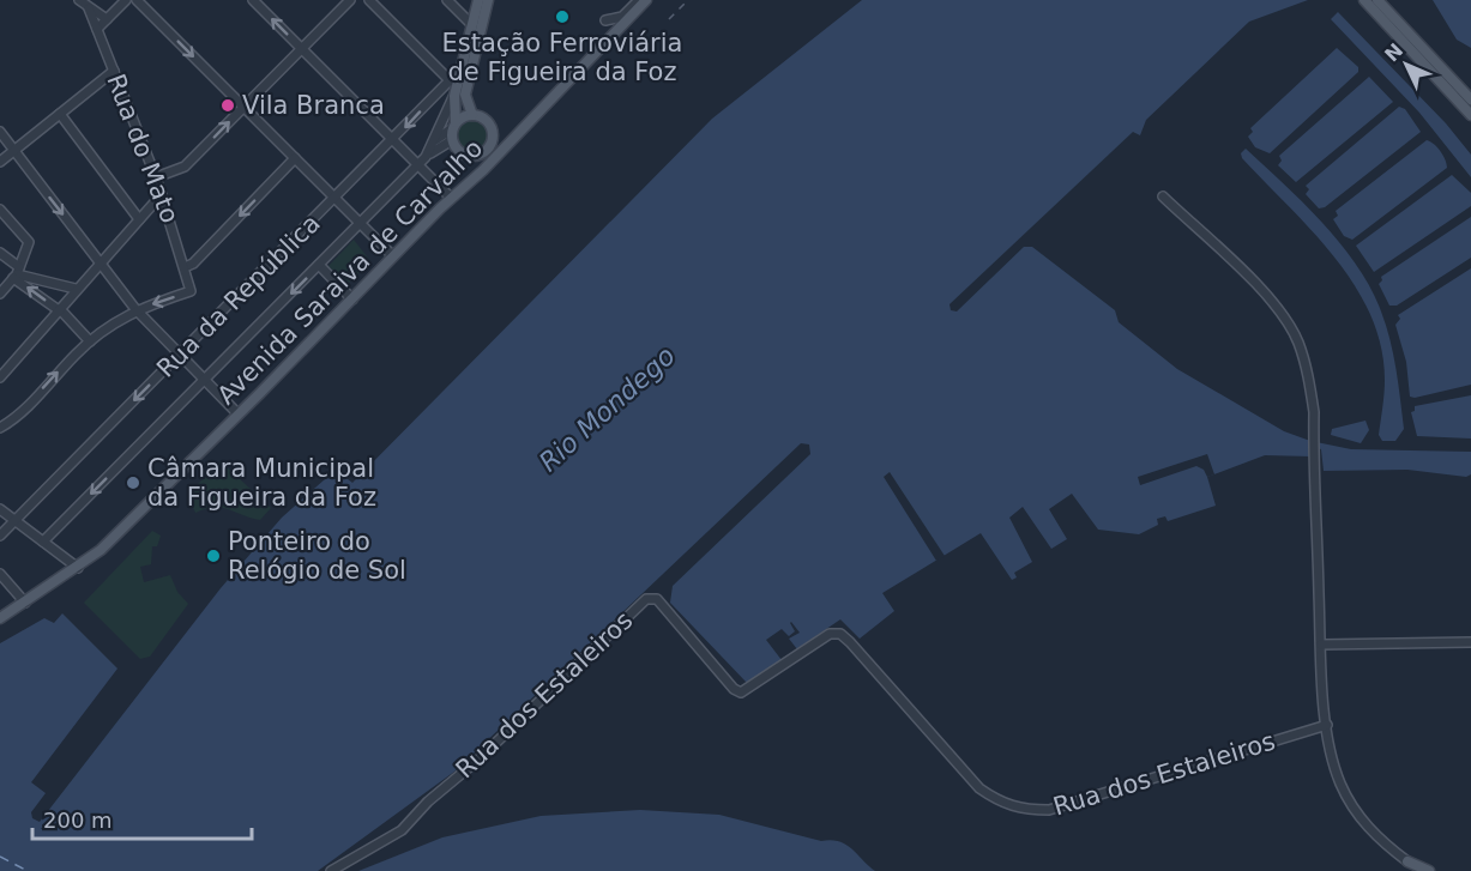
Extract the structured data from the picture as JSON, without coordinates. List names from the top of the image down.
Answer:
{
  "streets": {
    "main road": ["Avenida Saraiva de Carvalho"],
    "street": ["Rua do Mato", "Rua da República", "Rua dos Estaleiros"]
  },
  "water": ["Rio Mondego"],
  "places": [
    "Estação Ferroviária de Figueira da Foz",
    "Vila Branca",
    "Câmara Municipal da Figueira da Foz",
    "Ponteiro do Relógio de Sol"
  ],
  "scale_bar": "200 m",
  "north": "top left"
}
